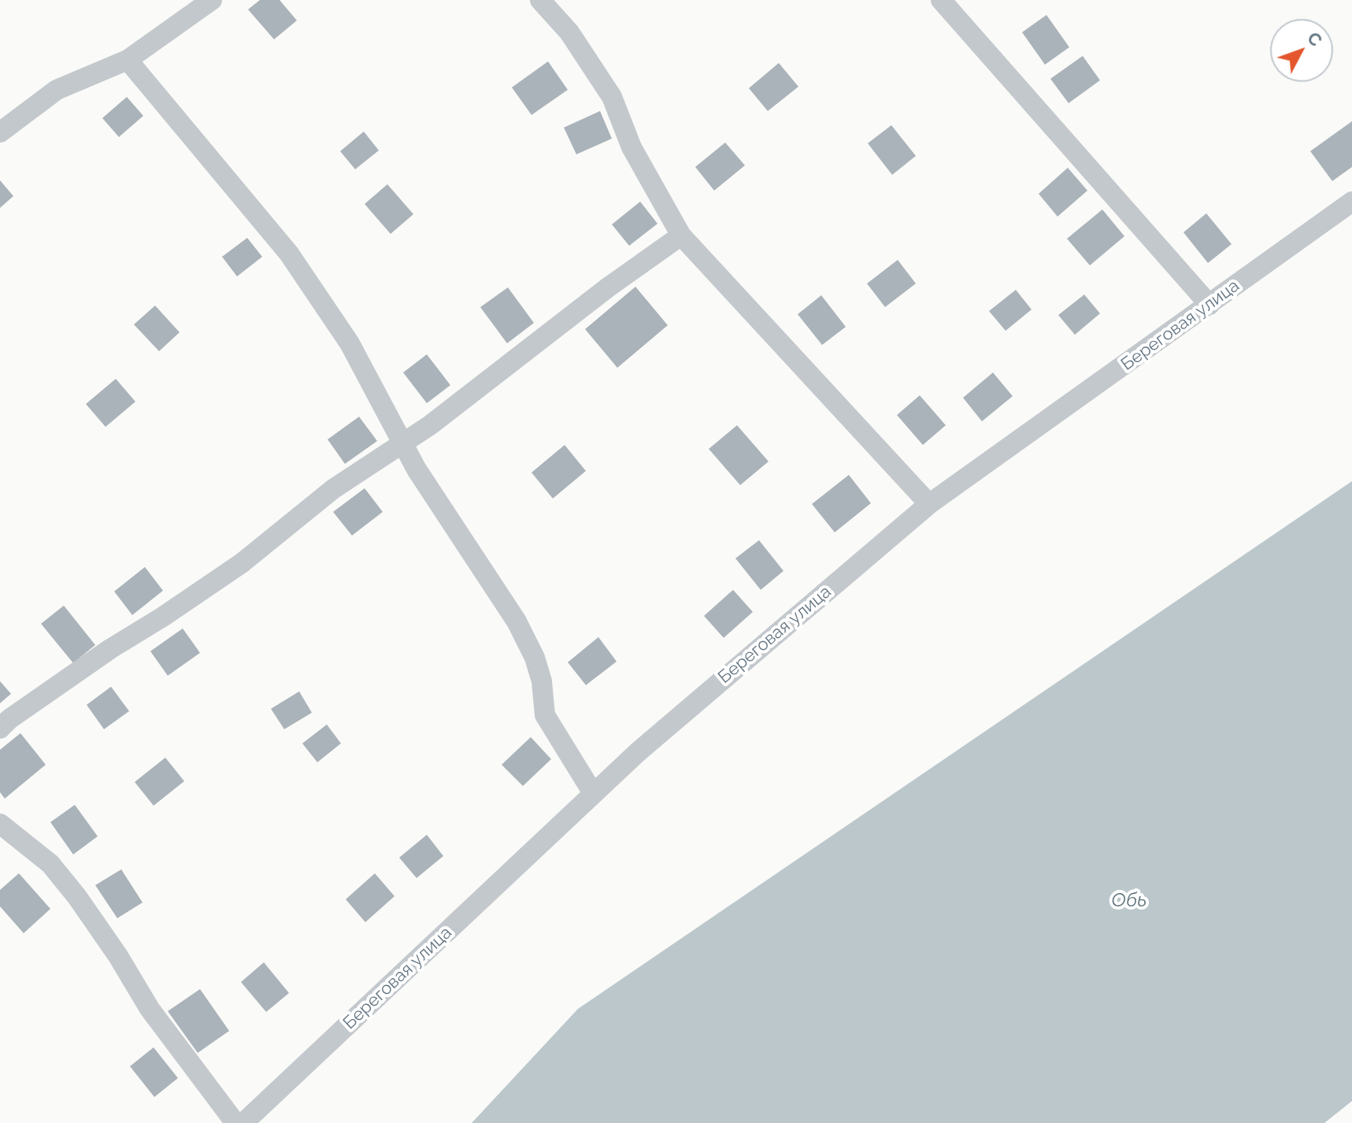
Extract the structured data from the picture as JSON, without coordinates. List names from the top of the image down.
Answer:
{
  "streets": {
    "street": ["Береговая улица"]
  },
  "water": ["Обь"],
  "north": "top right"
}
